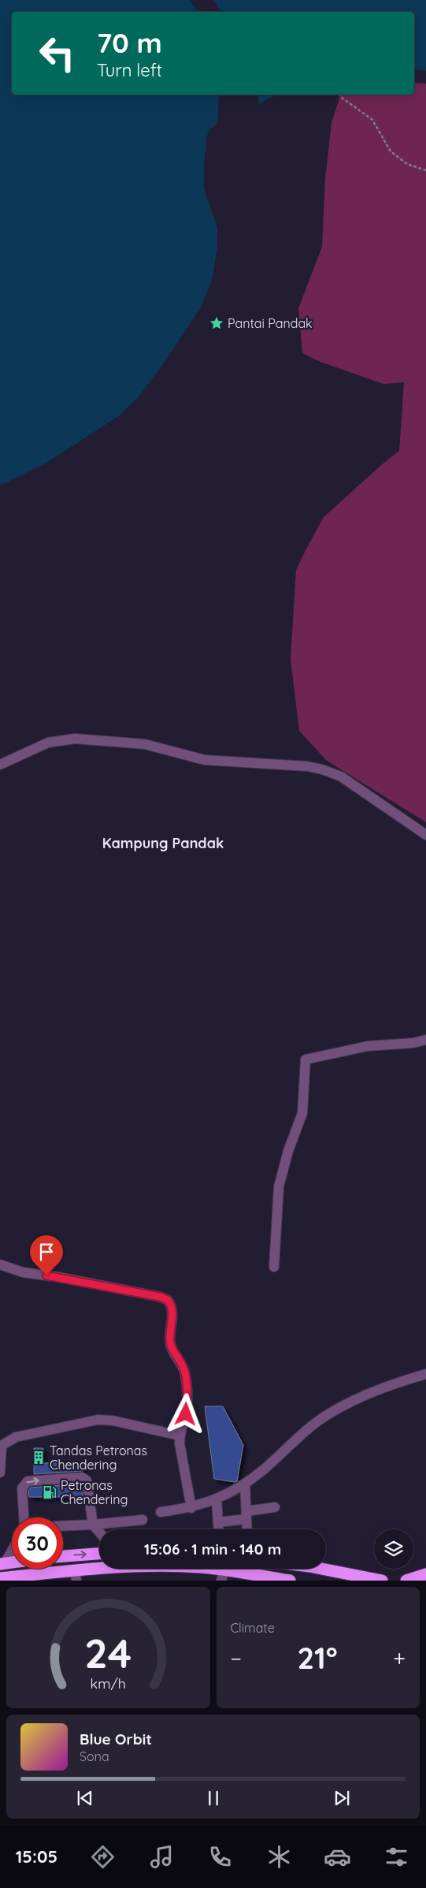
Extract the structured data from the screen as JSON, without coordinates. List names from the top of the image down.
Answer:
{
  "districts": ["Kampung Pandak"],
  "places": {
    "place": ["Pantai Pandak"],
    "building": ["Tandas Petronas Chendering"],
    "fuel station": ["Petronas Chendering"]
  },
  "page": {
    "turn": ["70 m", "Turn left"],
    "limit": "30",
    "trip": "15:06 · 1 min · 140 m",
    "tile": "Climate",
    "heat": ["−", "21°", "+"],
    "song": ["Blue Orbit", "Sona"],
    "tabs": "15:05",
    "gauge": ["24", "km/h"]
  }
}
